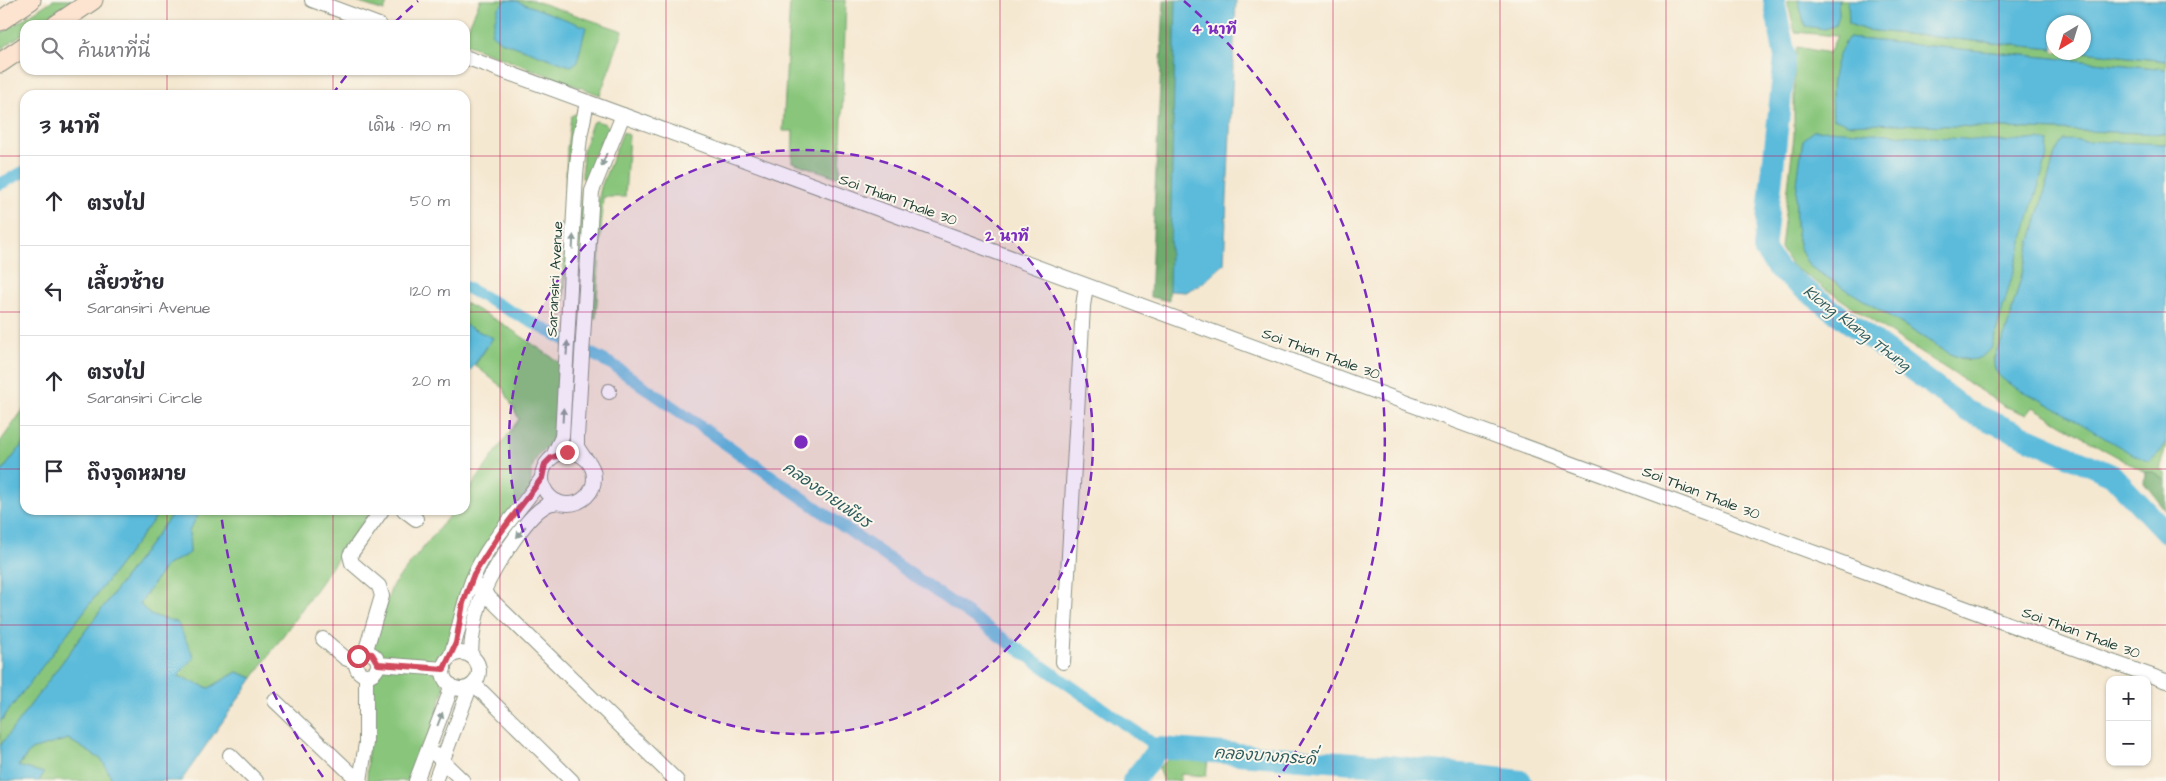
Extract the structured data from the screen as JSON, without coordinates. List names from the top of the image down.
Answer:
{
  "streets": {
    "street": ["Soi Thian Thale 30", "Saransiri Avenue"]
  },
  "crossings": [
    ["Soi Thian Thale 30", "Saransiri Avenue"]
  ],
  "water": ["Klong Klang Thung", "คลองยายเพียร", "คลองบางกระดี่"],
  "north": "bottom left",
  "page": {
    "search": "ค้นหาที่นี่",
    "heading": ["3 นาที", "เดิน · 190 m"],
    "list": [
      ["ตรงไป", "50 m"],
      ["เลี้ยวซ้าย", "Saransiri Avenue", "120 m"],
      ["ตรงไป", "Saransiri Circle", "20 m"],
      "ถึงจุดหมาย"
    ],
    "map_buttons": ["+", "−"]
  },
  "rings": ["4 นาที", "2 นาที"]
}
